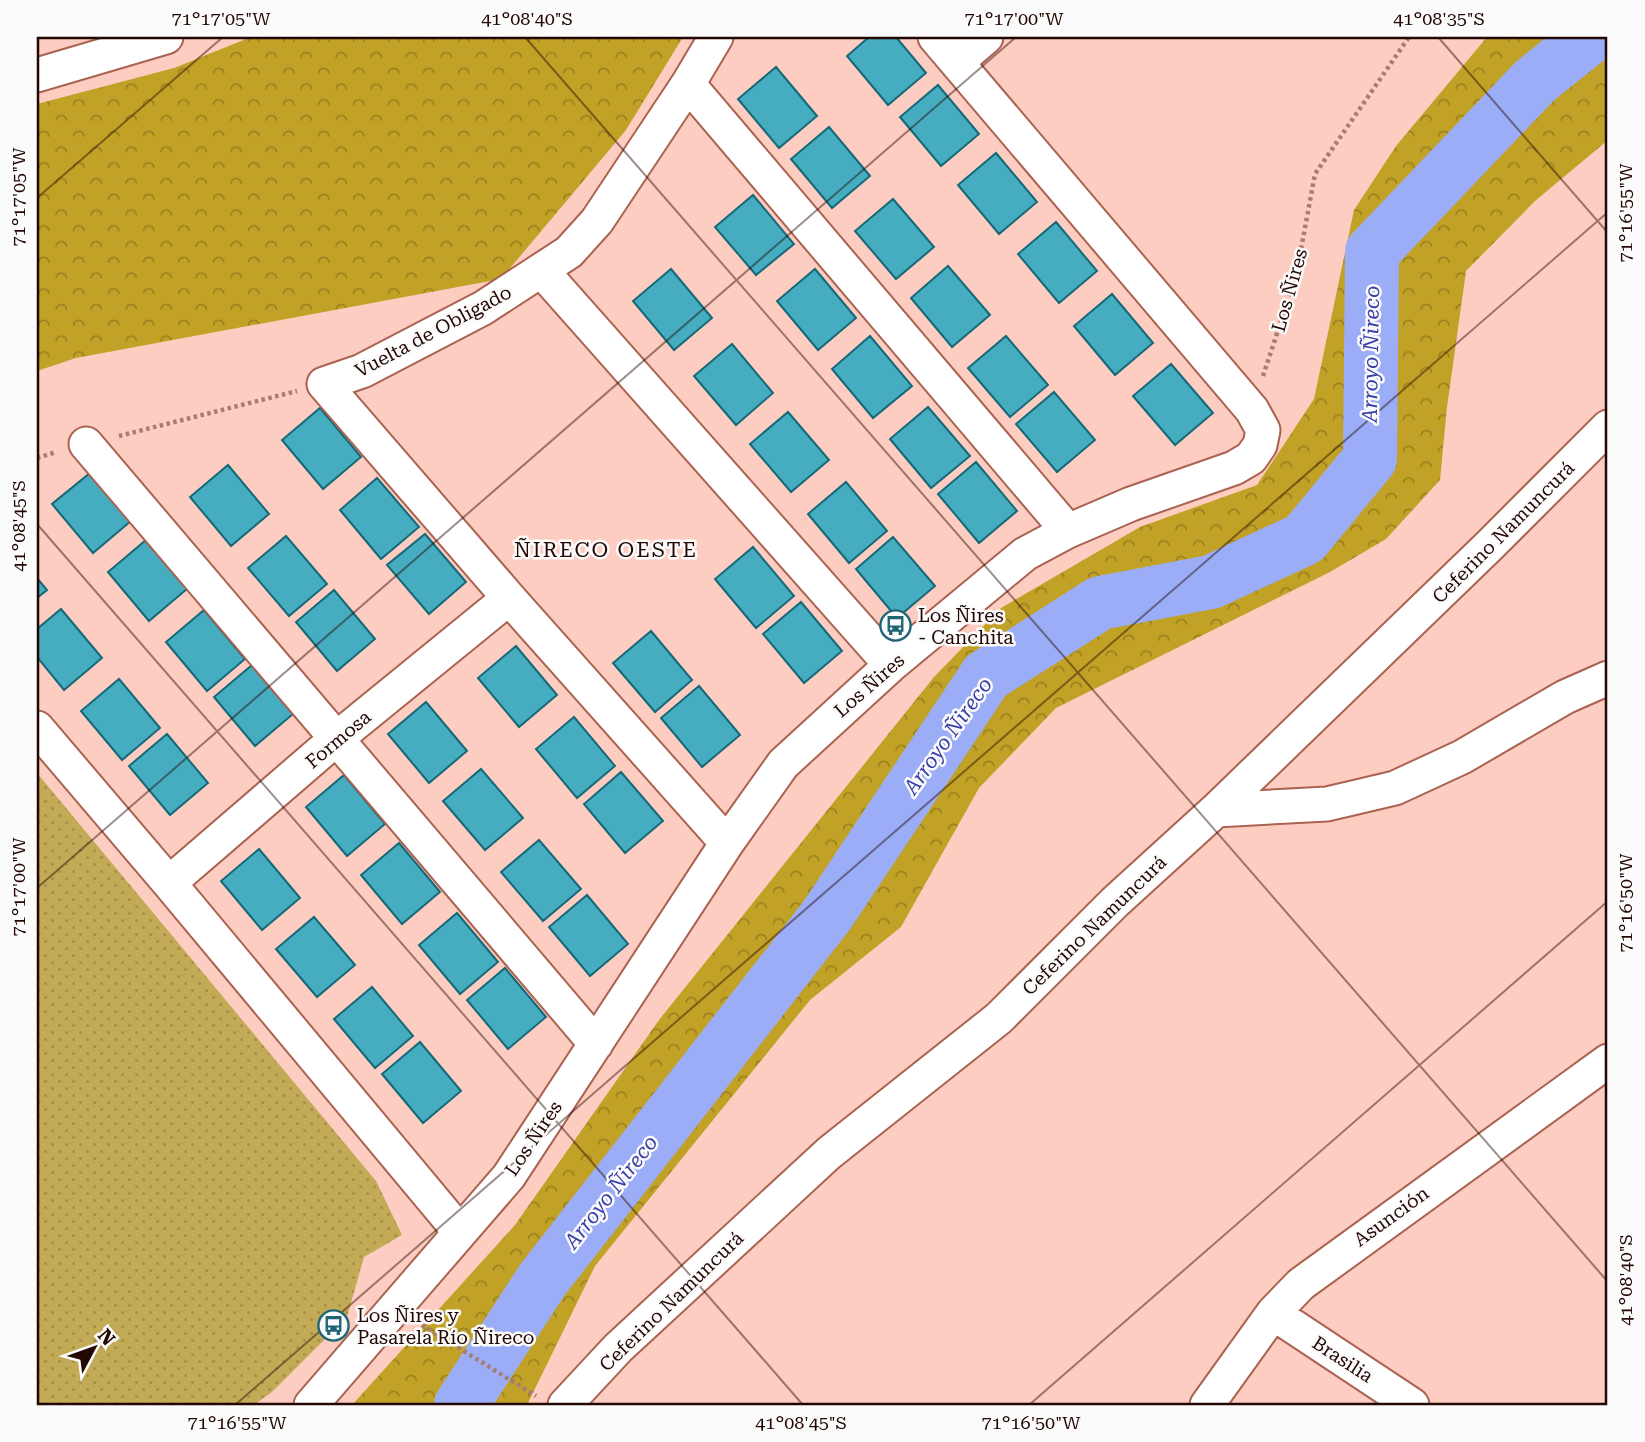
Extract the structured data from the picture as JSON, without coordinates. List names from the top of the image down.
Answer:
{
  "streets": {
    "street": [
      "Los Ñires",
      "Vuelta de Obligado",
      "Ceferino Namuncurá",
      "Formosa",
      "Asunción",
      "Brasilia"
    ]
  },
  "crossings": [
    ["Asunción", "Brasilia"]
  ],
  "districts": ["ÑIRECO OESTE"],
  "water": ["Arroyo Ñireco"],
  "places": {
    "bus stop": ["Los Ñires - Canchita", "Los Ñires y Pasarela Río Ñireco"]
  },
  "north": "top right",
  "coordinates": [
    "71°17'05\"W",
    "41°08'40\"S",
    "71°17'00\"W",
    "41°08'35\"S",
    "71°16'55\"W",
    "41°08'45\"S",
    "71°16'50\"W"
  ]
}
